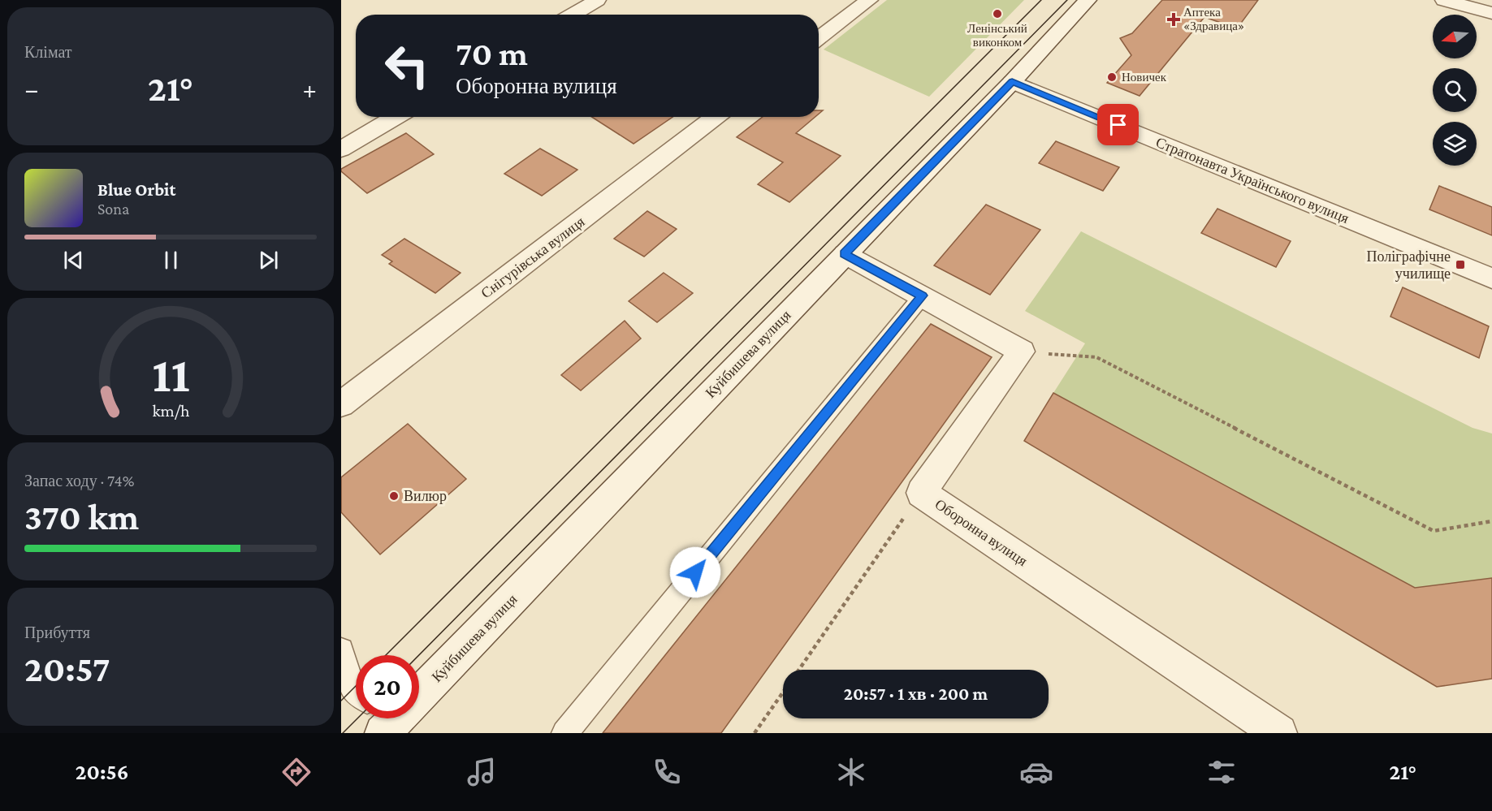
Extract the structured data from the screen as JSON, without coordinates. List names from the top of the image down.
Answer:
{
  "streets": {
    "street": [
      "Стратонавта Українського вулиця",
      "Снігурівська вулиця",
      "Куйбишева вулиця",
      "Оборонна вулиця"
    ]
  },
  "crossings": [
    ["Стратонавта Українського вулиця", "Куйбишева вулиця"]
  ],
  "places": {
    "other": ["Ленінський виконком", "Новичек", "Вилюр"],
    "health": ["Аптека «Здравица»"],
    "transit": ["Поліграфічне училище"]
  },
  "north": "left",
  "page": {
    "tile": [
      "Клімат",
      ["Запас ходу · 74%", "370 km"],
      ["Прибуття", "20:57"]
    ],
    "turn": ["70 m", "Оборонна вулиця"],
    "heat": ["−", "21°", "+"],
    "song": ["Blue Orbit", "Sona"],
    "limit": "20",
    "trip": "20:57 · 1 хв · 200 m",
    "tabs": ["20:56", "21°"],
    "gauge": ["11", "km/h"]
  }
}
